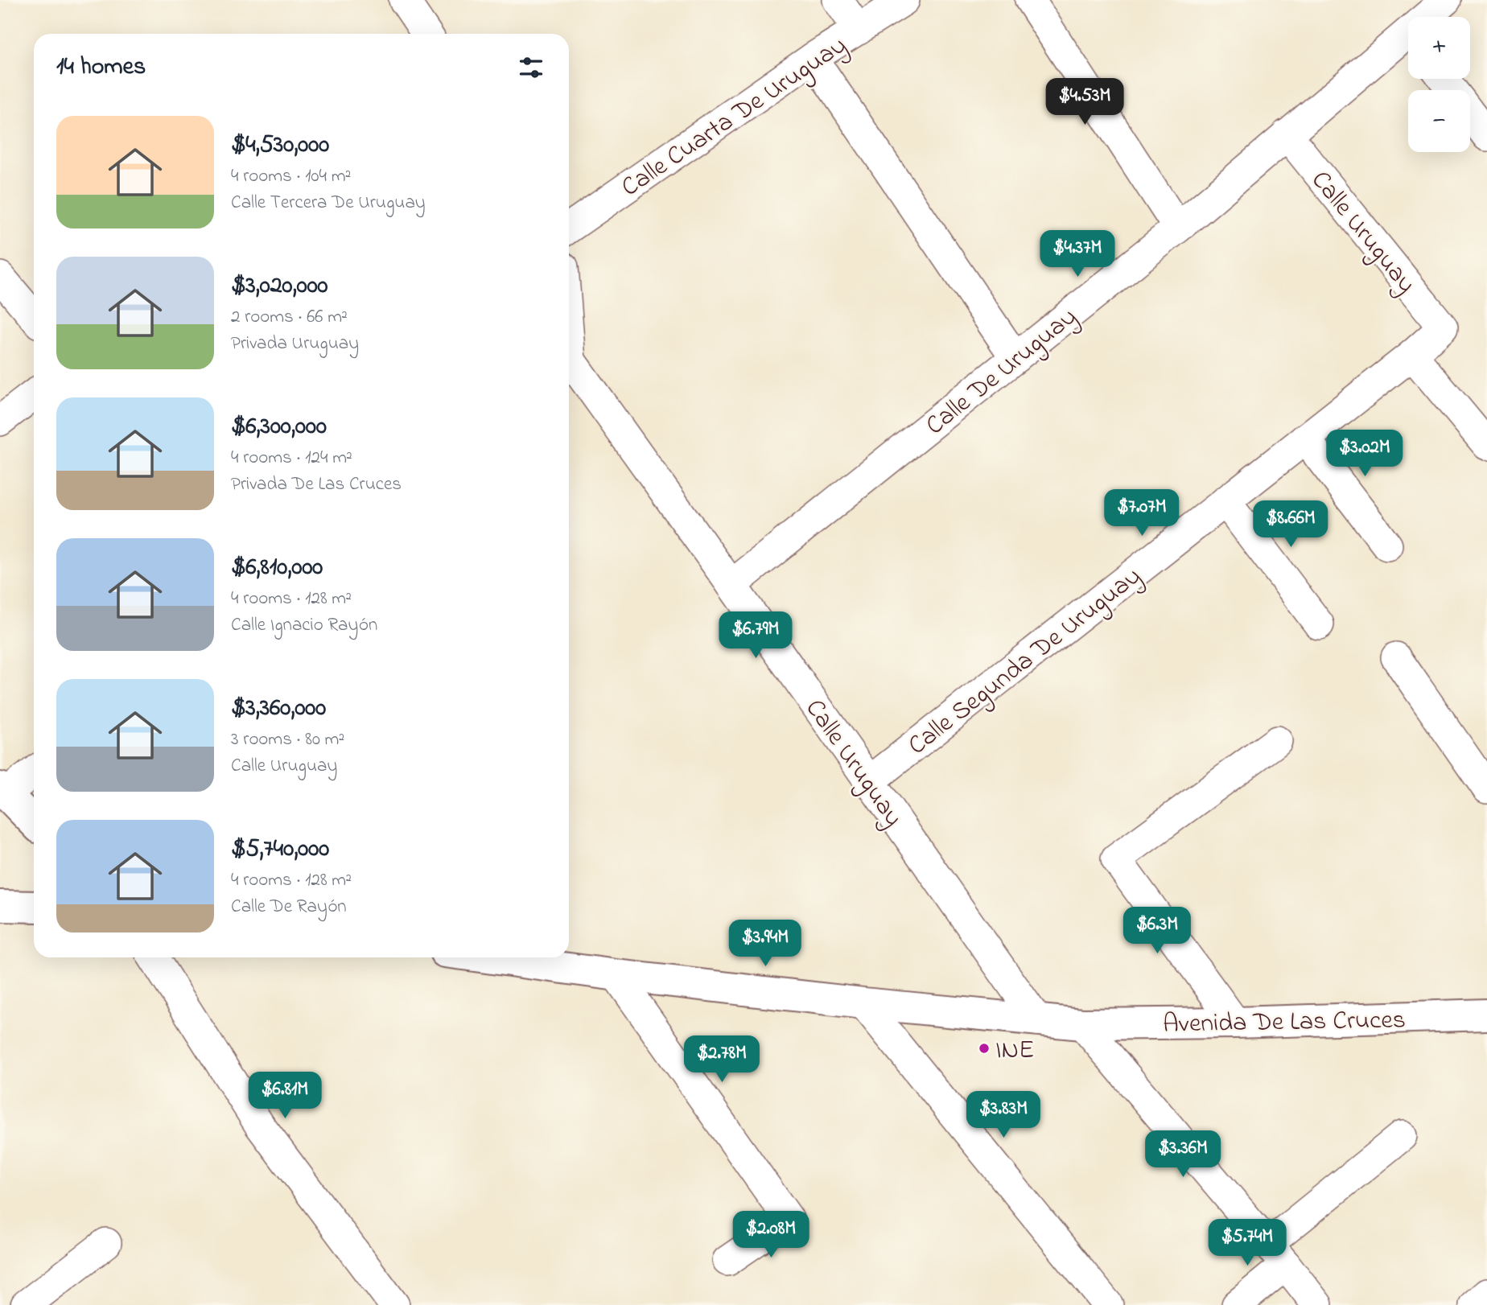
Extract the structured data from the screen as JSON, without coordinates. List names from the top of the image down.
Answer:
{
  "streets": {
    "street": [
      "Calle Cuarta De Uruguay",
      "Calle Uruguay",
      "Calle De Uruguay",
      "Calle Segunda De Uruguay",
      "Avenida De Las Cruces"
    ]
  },
  "crossings": [
    ["Calle Uruguay", "Calle De Uruguay"],
    ["Calle Uruguay", "Calle Segunda De Uruguay"]
  ],
  "places": ["INE"],
  "page": {
    "map_buttons": ["+", "−"],
    "heading": "14 homes",
    "price": [
      "$4.53M",
      "$4.37M",
      "$3.02M",
      "$7.07M",
      "$8.66M",
      "$6.79M",
      "$6.3M",
      "$3.94M",
      "$2.78M",
      "$6.81M",
      "$3.83M",
      "$3.36M",
      "$2.08M",
      "$5.74M"
    ],
    "list": [
      {
        "name": "$4,530,000",
        "note": "4 rooms · 104 m² · Calle Tercera De Uruguay"
      },
      {
        "name": "$3,020,000",
        "note": "2 rooms · 66 m² · Privada Uruguay"
      },
      {
        "name": "$6,300,000",
        "note": "4 rooms · 124 m² · Privada De Las Cruces"
      },
      {
        "name": "$6,810,000",
        "note": "4 rooms · 128 m² · Calle Ignacio Rayón"
      },
      {
        "name": "$3,360,000",
        "note": "3 rooms · 80 m² · Calle Uruguay"
      },
      {
        "name": "$5,740,000",
        "note": "4 rooms · 128 m² · Calle De Rayón"
      }
    ]
  }
}
